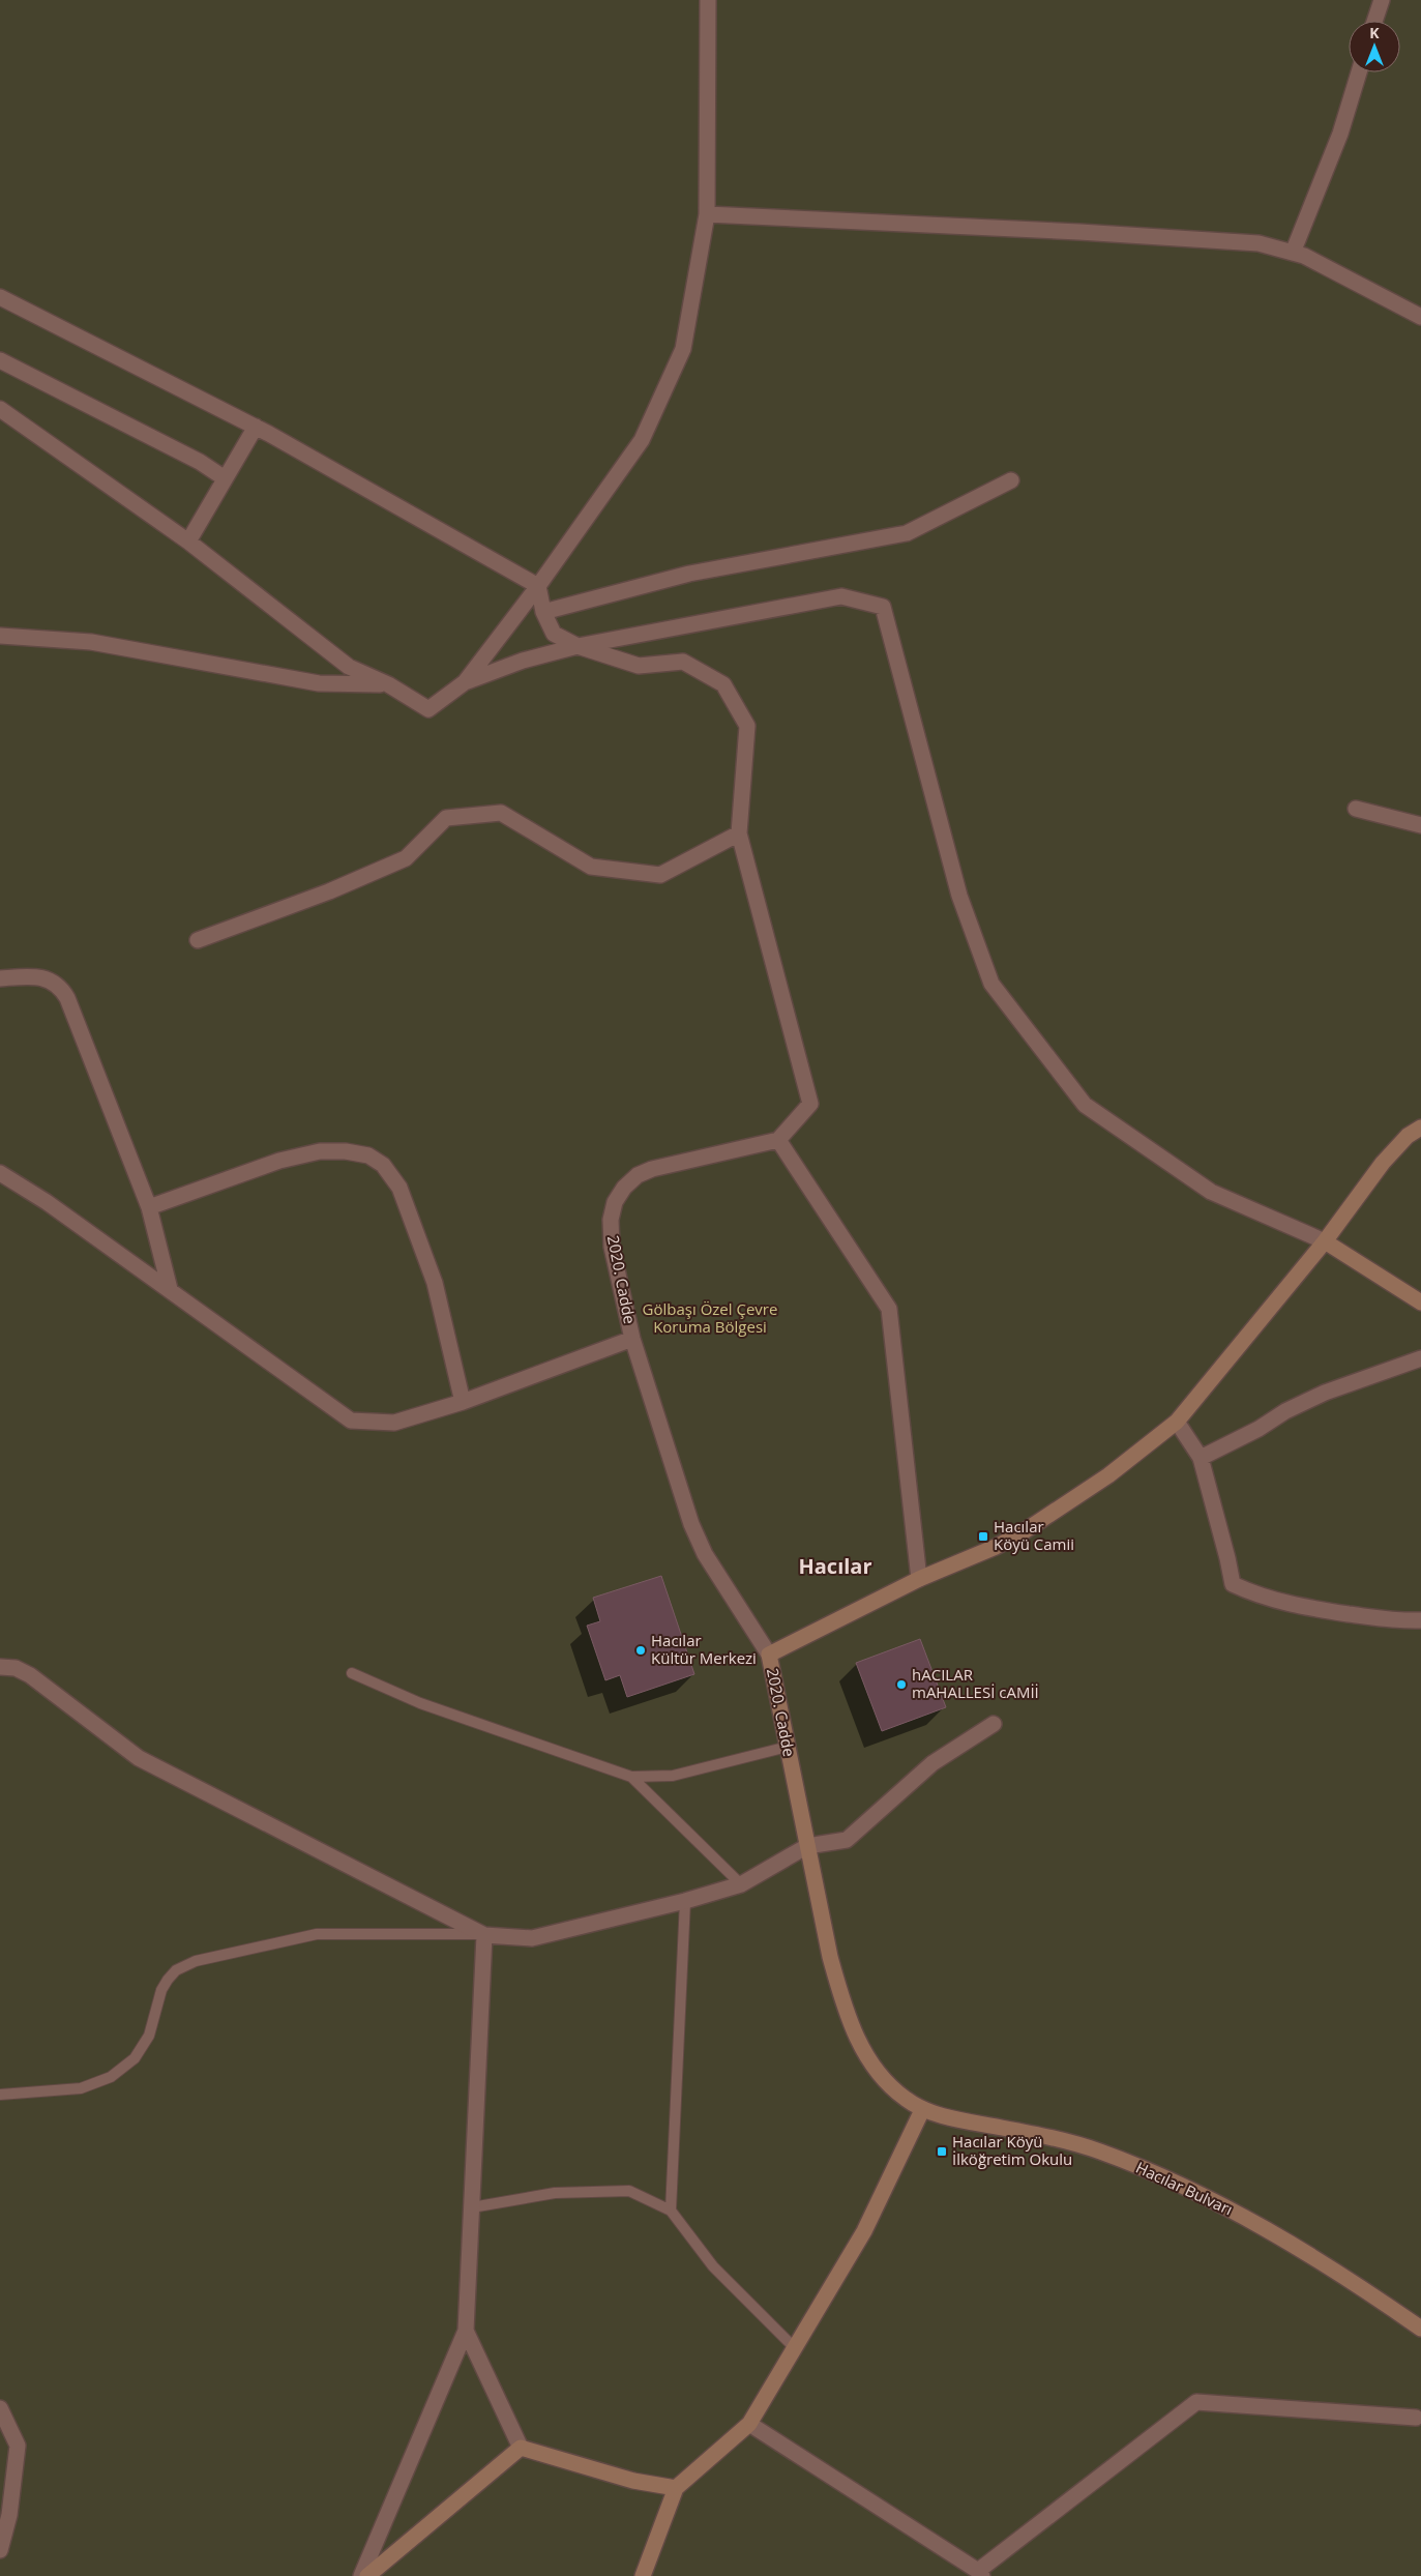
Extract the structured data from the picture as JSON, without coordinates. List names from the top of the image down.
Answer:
{
  "streets": {
    "street": ["2020. Cadde", "Hacılar Bulvarı"]
  },
  "crossings": [
    ["2020. Cadde", "Hacılar Bulvarı"]
  ],
  "districts": ["Hacılar"],
  "parks": ["Gölbaşı Özel Çevre Koruma Bölgesi"],
  "places": {
    "transit": ["Hacılar Köyü Camii", "Hacılar Köyü İlköğretim Okulu"],
    "other": ["Hacılar Kültür Merkezi", "hACILAR mAHALLESİ cAMİİ"]
  },
  "north": "top"
}
